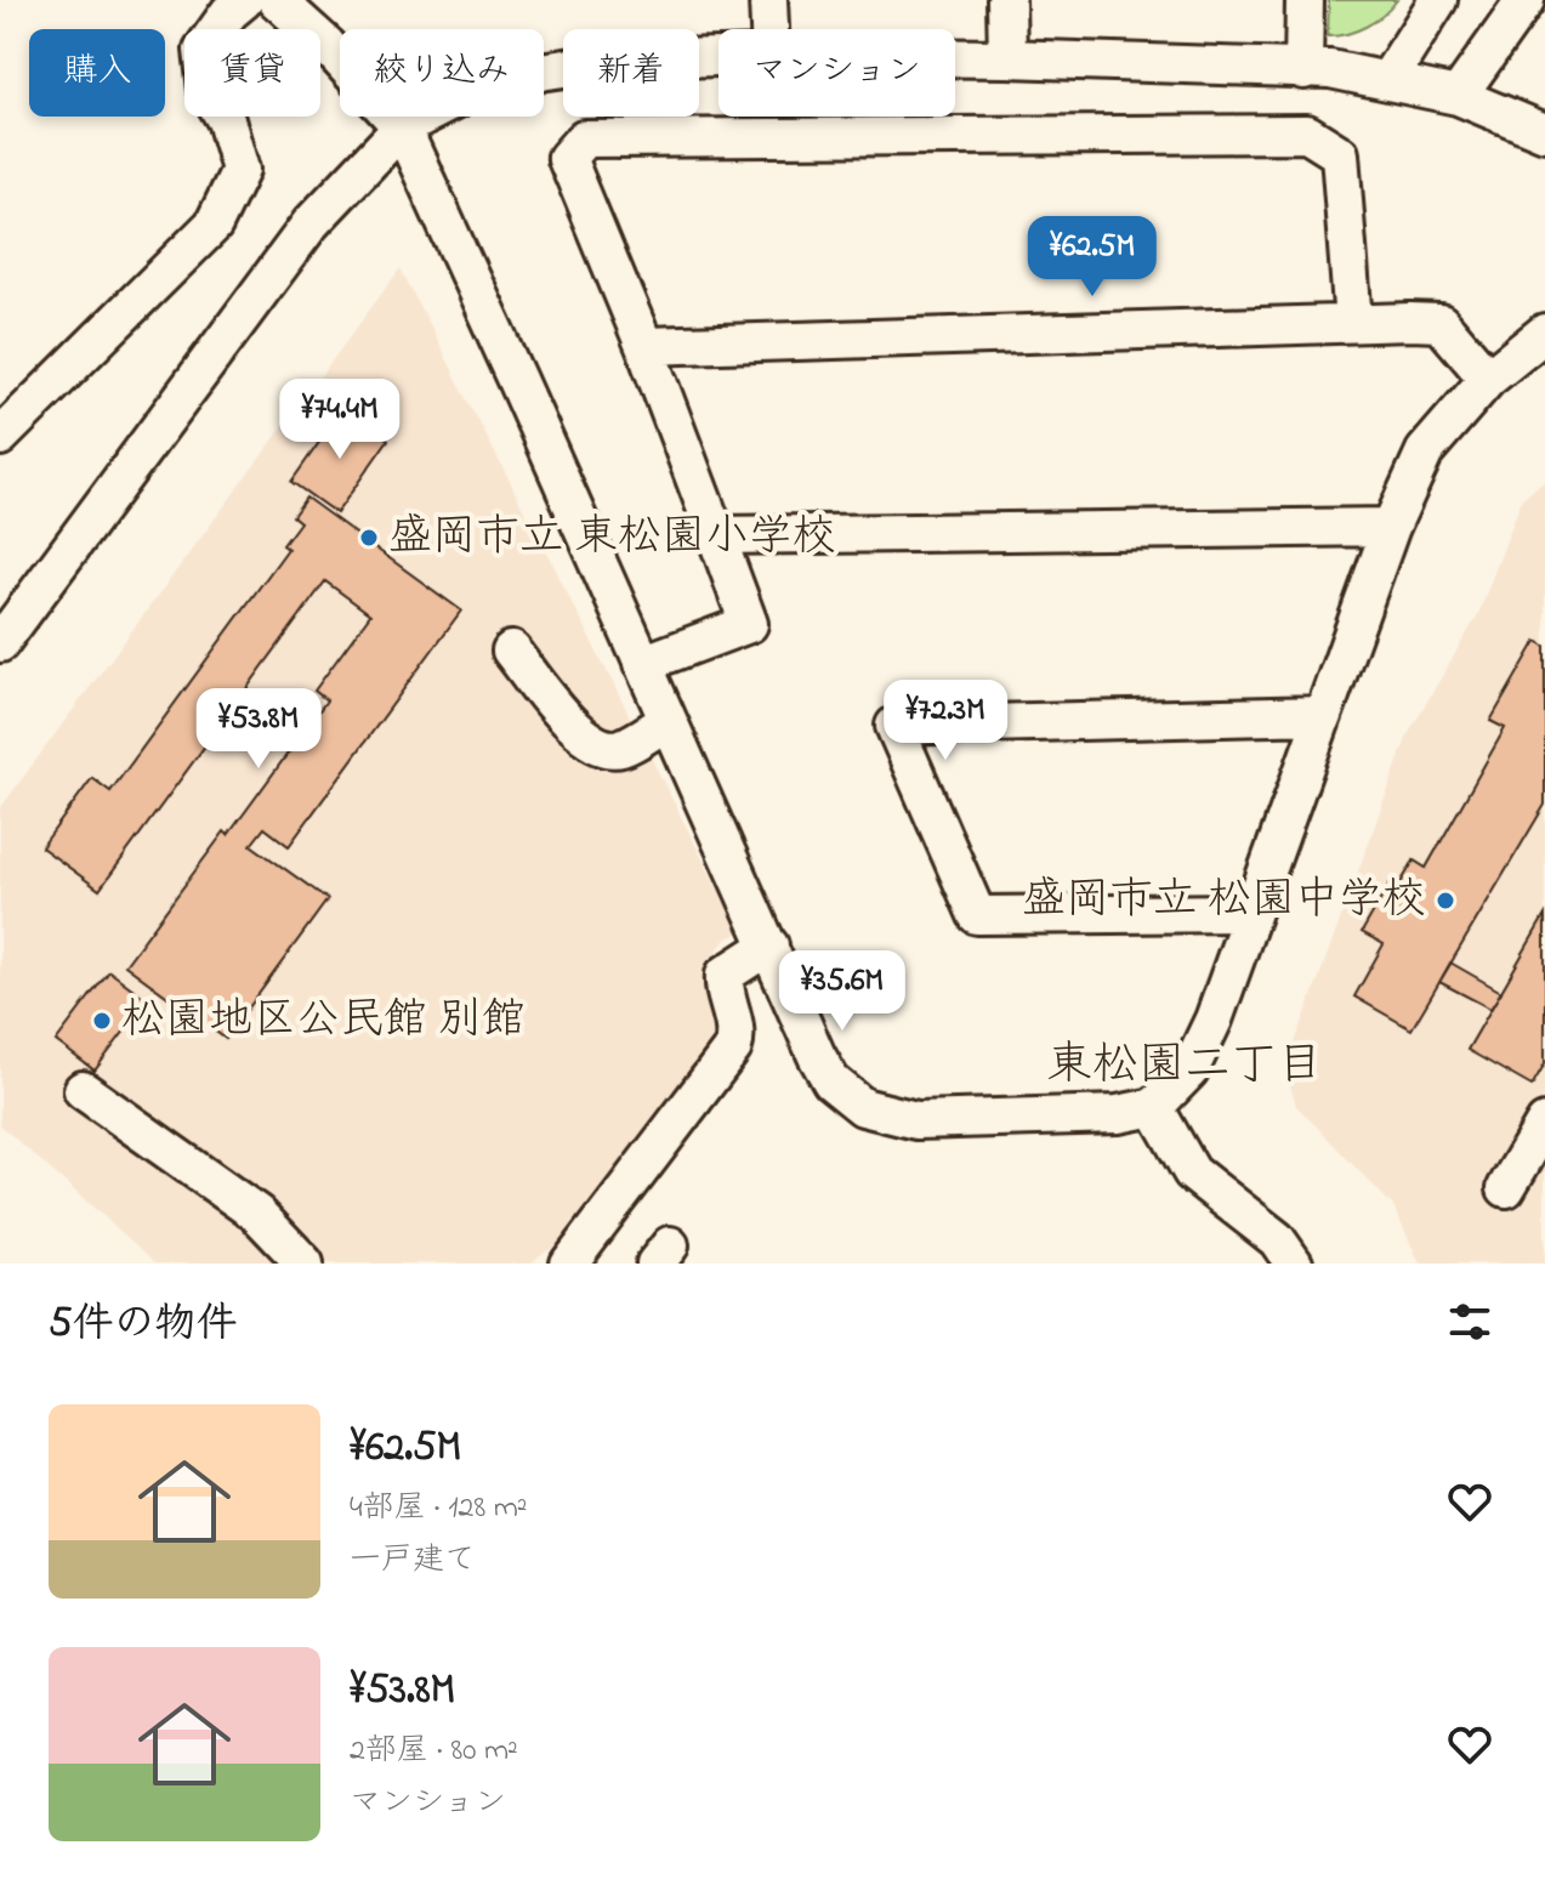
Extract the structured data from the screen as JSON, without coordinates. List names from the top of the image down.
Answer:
{
  "districts": ["東松園二丁目"],
  "places": ["盛岡市立 東松園小学校", "盛岡市立 松園中学校", "松園地区公民館 別館"],
  "page": {
    "chip": [
      "購入",
      "賃貸",
      "絞り込み",
      "新着",
      "マンション"
    ],
    "price": [
      "¥62.5M",
      "¥74.4M",
      "¥72.3M",
      "¥53.8M",
      "¥35.6M"
    ],
    "heading": "5件の物件",
    "list": [
      {
        "name": "¥62.5M",
        "note": "4部屋 · 128 m² · 一戸建て"
      },
      {
        "name": "¥53.8M",
        "note": "2部屋 · 80 m² · マンション"
      }
    ]
  }
}
